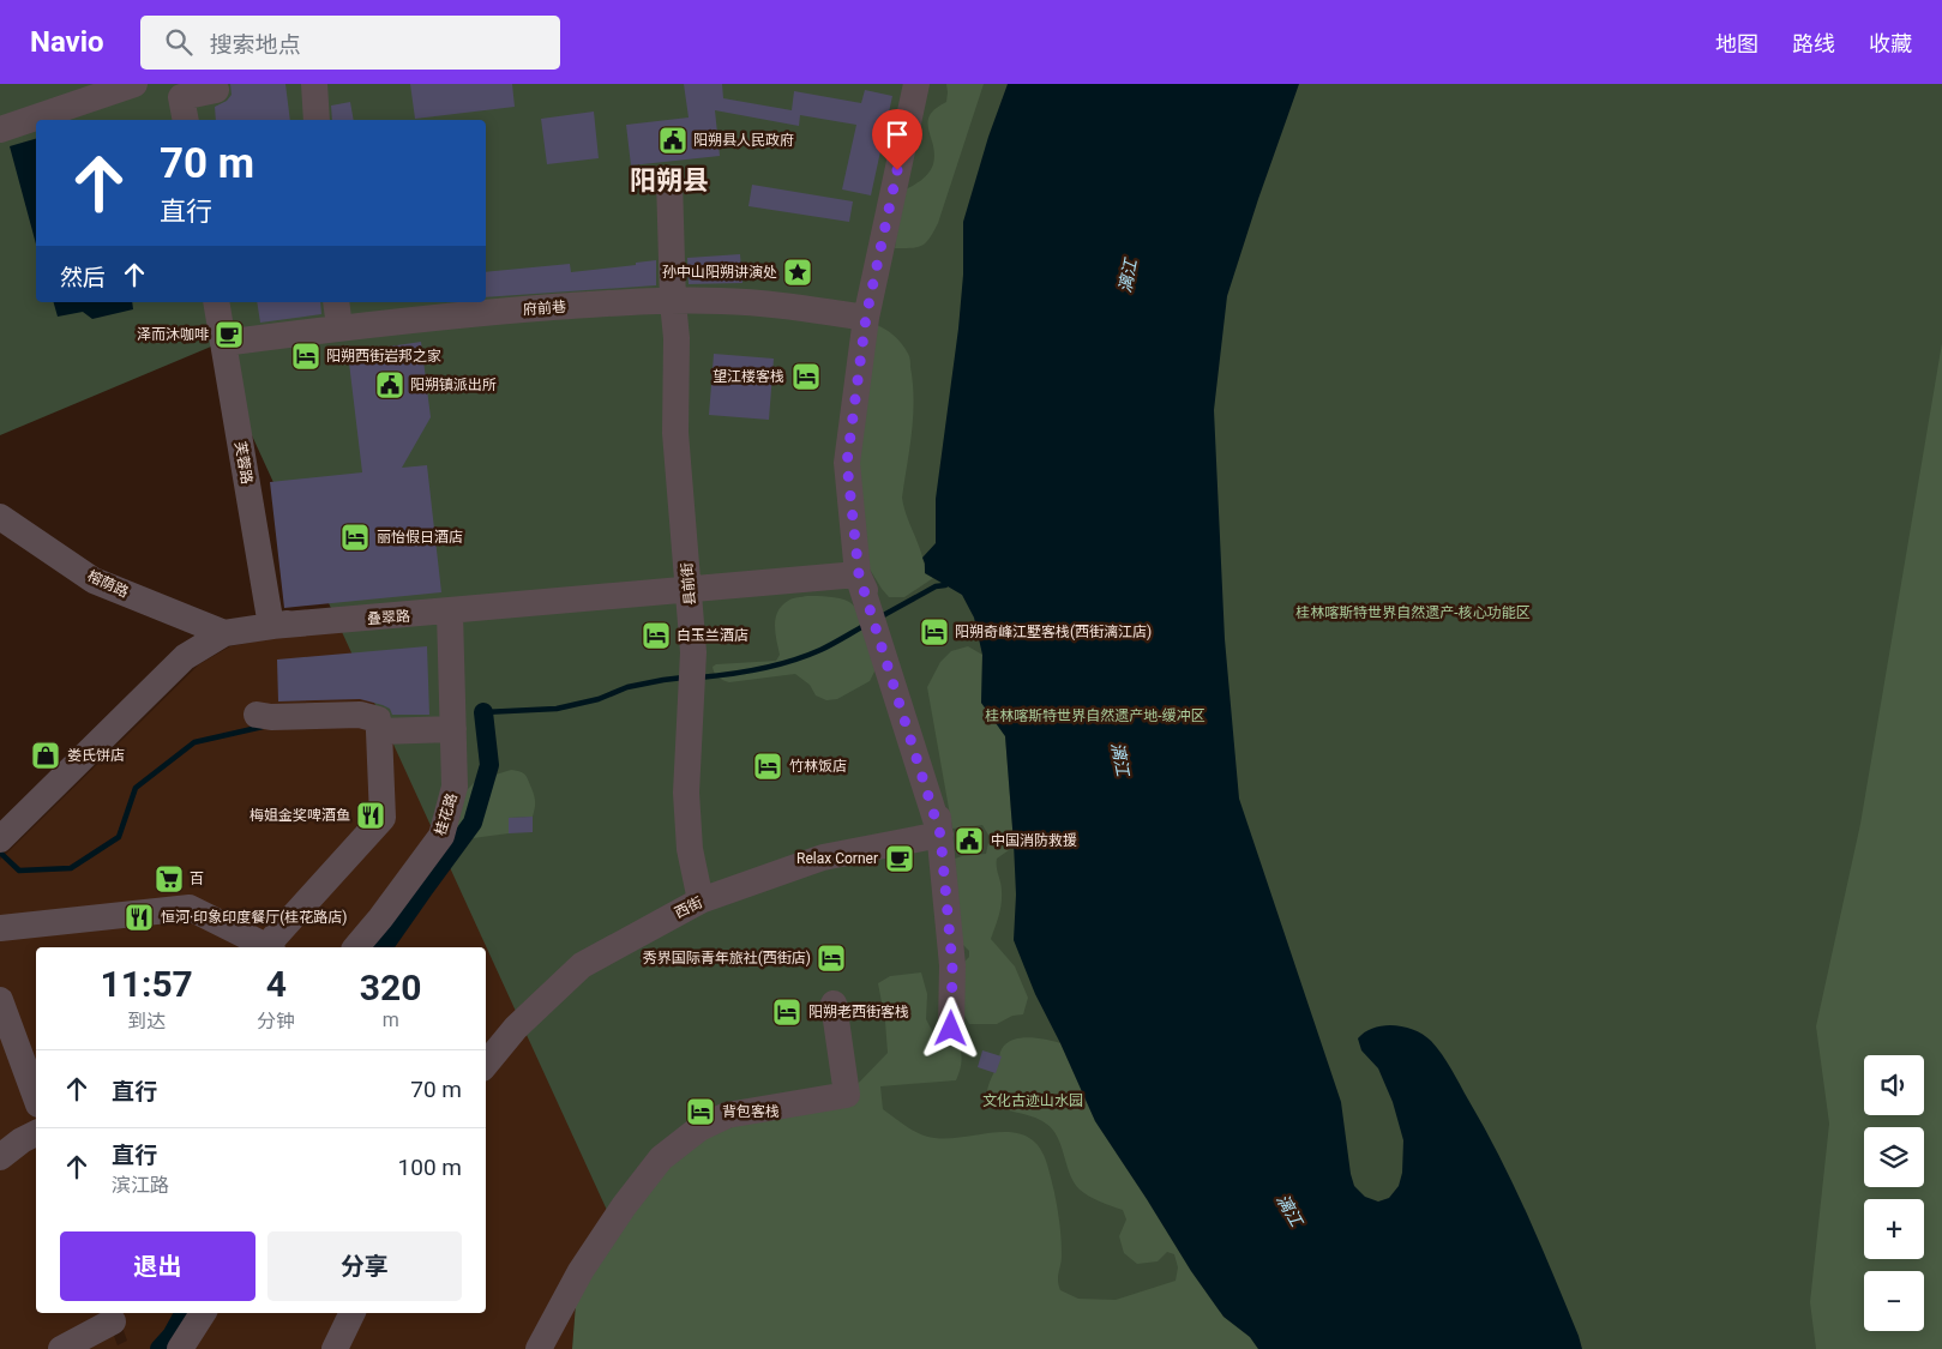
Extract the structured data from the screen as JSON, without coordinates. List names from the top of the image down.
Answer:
{
  "streets": {
    "street": [
      "府前巷",
      "芙蓉路",
      "榕荫路",
      "县前街",
      "叠翠路",
      "桂花路",
      "西街"
    ]
  },
  "crossings": [
    ["府前巷", "芙蓉路"],
    ["府前巷", "县前街"],
    ["芙蓉路", "叠翠路"],
    ["榕荫路", "叠翠路"],
    ["县前街", "叠翠路"],
    ["县前街", "西街"],
    ["叠翠路", "桂花路"]
  ],
  "districts": ["阳朔县"],
  "water": ["漓江"],
  "parks": ["桂林喀斯特世界自然遗产-核心功能区", "桂林喀斯特世界自然遗产地-缓冲区", "文化古迹山水园"],
  "places": {
    "public building": ["阳朔县人民政府", "阳朔镇派出所", "中国消防救援"],
    "place": ["孙中山阳朔讲演处"],
    "cafe": ["泽而沐咖啡", "Relax Corner"],
    "hotel": [
      "阳朔西街岩邦之家",
      "望江楼客栈",
      "丽怡假日酒店",
      "阳朔奇峰江墅客栈(西街漓江店)",
      "白玉兰酒店",
      "竹林饭店",
      "秀界国际青年旅社(西街店)",
      "阳朔老西街客栈",
      "背包客栈"
    ],
    "shop": ["娄氏饼店"],
    "restaurant": ["梅姐金奖啤酒鱼", "恒河·印象印度餐厅(桂花路店)"],
    "supermarket": ["百"]
  },
  "page": {
    "header": "Navio",
    "search": "搜索地点",
    "nav": ["地图", "路线", "收藏"],
    "turn": ["70 m", "直行"],
    "then": "然后",
    "eta": [
      "11:57",
      "到达",
      "4",
      "分钟",
      "320",
      "m"
    ],
    "list": [
      {
        "name": "直行",
        "value": "70 m"
      },
      {
        "name": "直行",
        "note": "滨江路",
        "value": "100 m"
      }
    ],
    "map_buttons": ["+", "−"],
    "buttons": ["退出", "分享"]
  }
}
